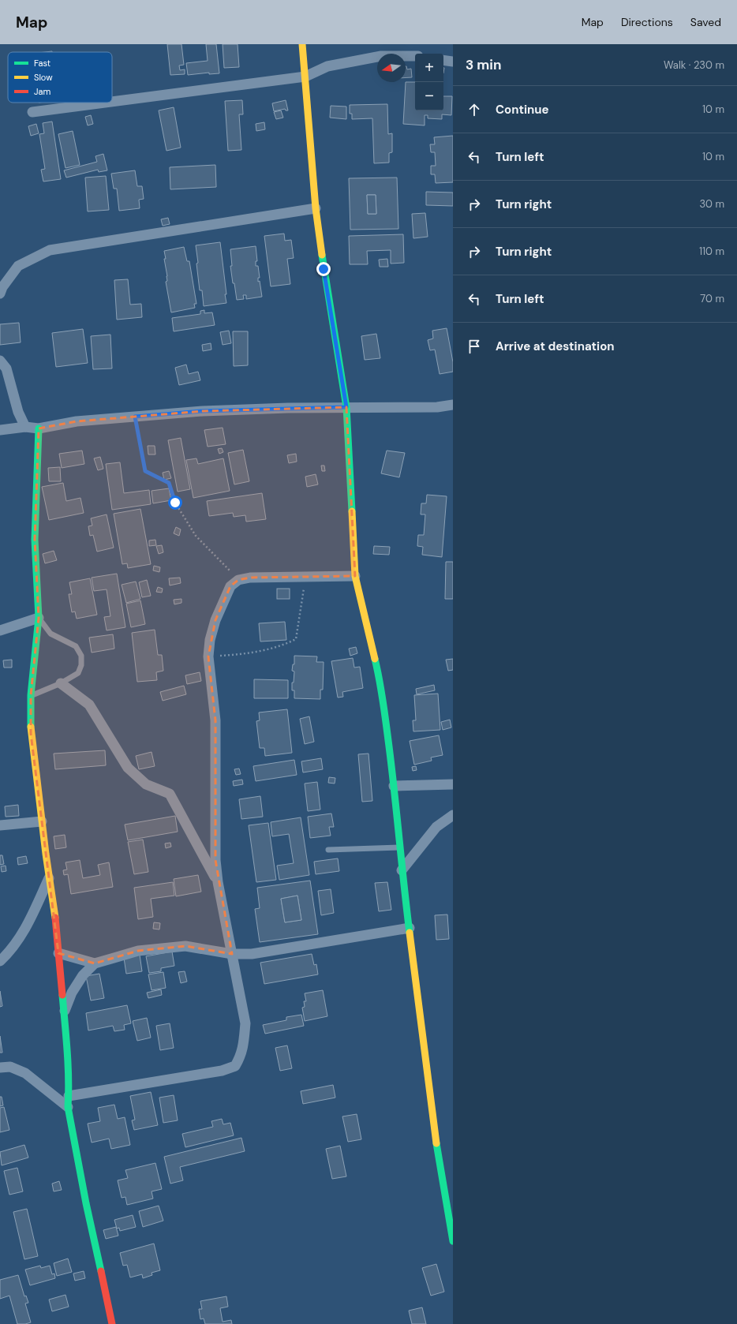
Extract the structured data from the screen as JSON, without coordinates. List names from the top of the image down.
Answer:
{
  "legend": ["Fast", "Slow", "Jam"],
  "north": "left",
  "page": {
    "header": "Map",
    "nav": ["Map", "Directions", "Saved"],
    "heading": ["3 min", "Walk · 230 m"],
    "map_buttons": ["+", "−"],
    "list": [
      ["Continue", "10 m"],
      ["Turn left", "10 m"],
      ["Turn right", "30 m"],
      ["Turn right", "110 m"],
      ["Turn left", "70 m"],
      "Arrive at destination"
    ]
  }
}
